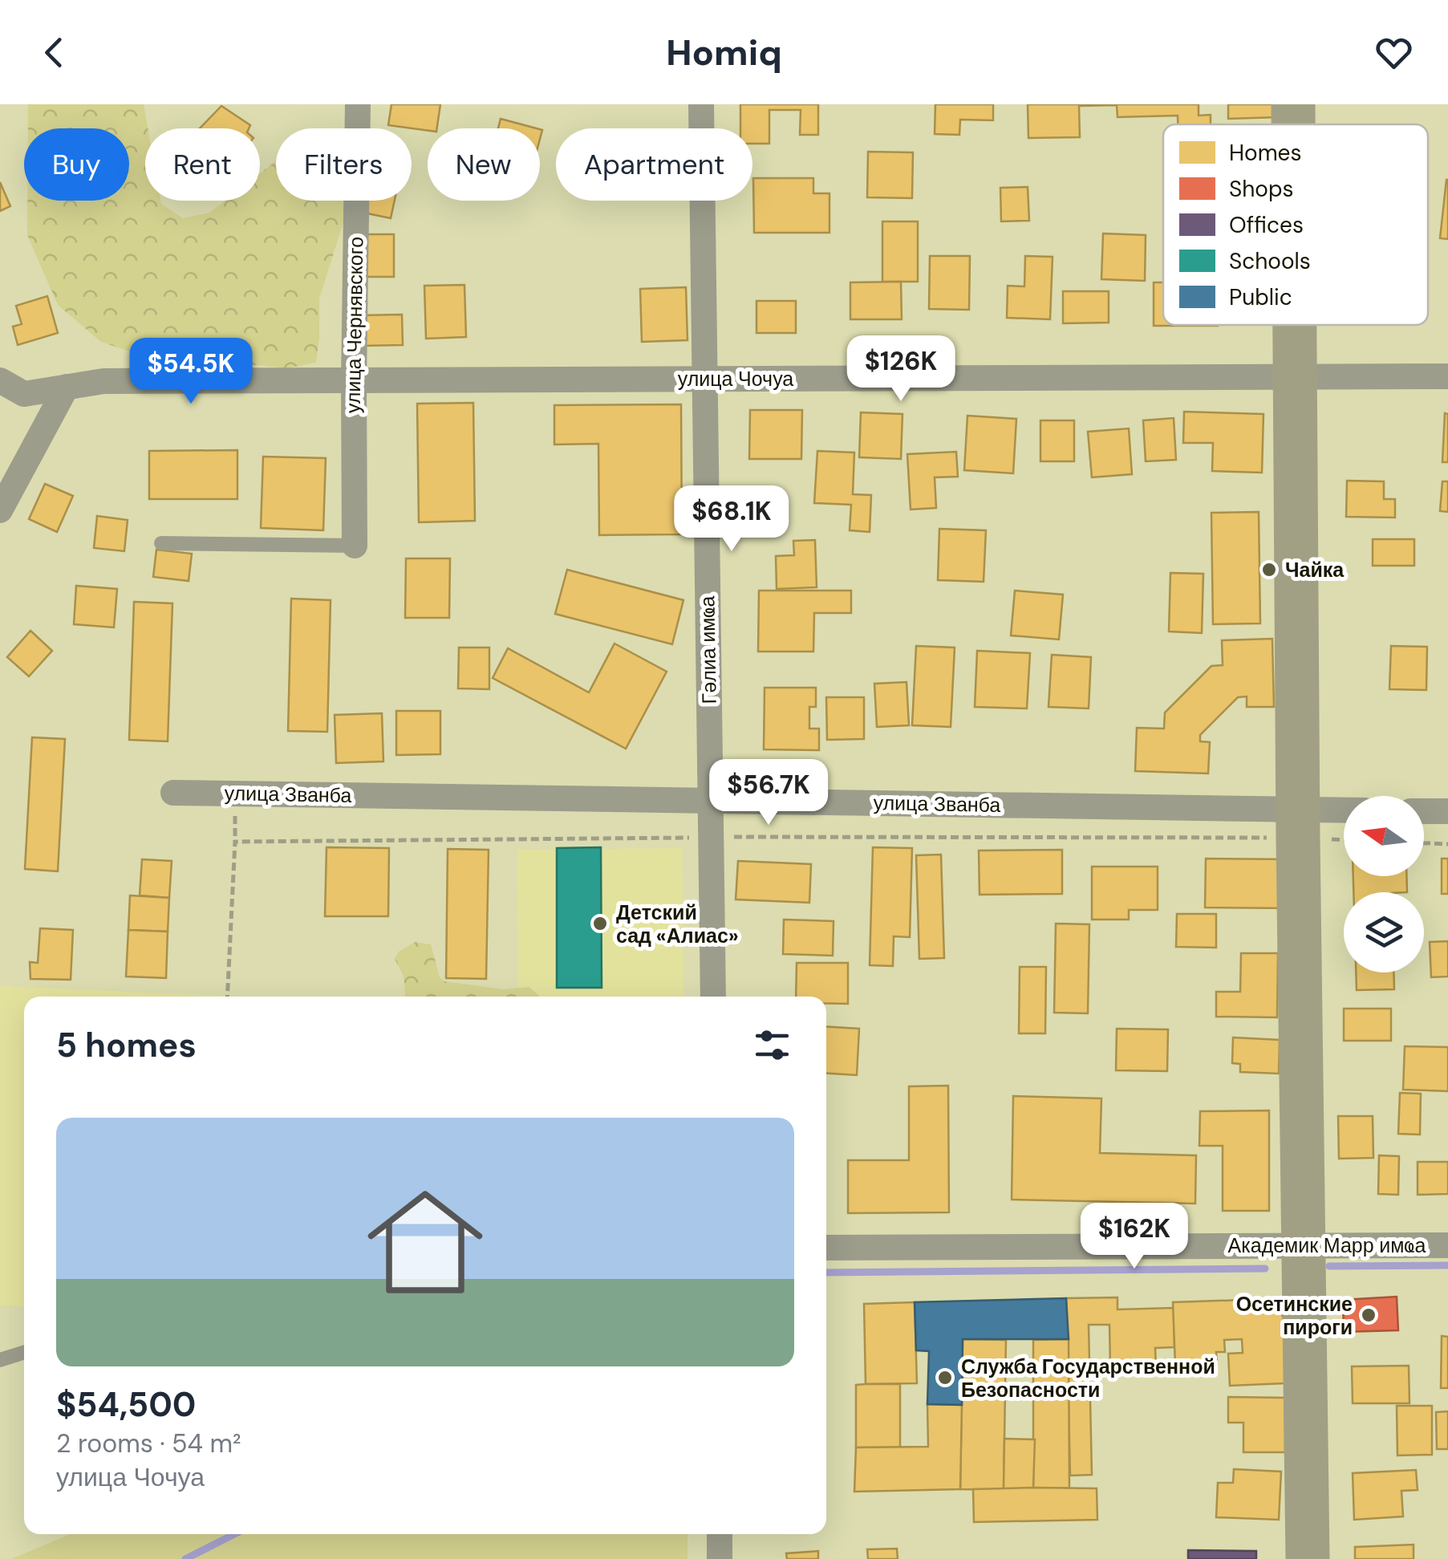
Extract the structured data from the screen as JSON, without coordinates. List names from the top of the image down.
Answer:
{
  "streets": {
    "street": [
      "улица Чернявского",
      "улица Чочуа",
      "Гәлиа имҩа",
      "улица Званба",
      "Академик Марр имҩа"
    ]
  },
  "crossings": [
    ["улица Чернявского", "улица Чочуа"],
    ["улица Чочуа", "Гәлиа имҩа"],
    ["Гәлиа имҩа", "улица Званба"]
  ],
  "places": [
    "Чайка",
    "Детский сад «Алиас»",
    "Осетинские пироги",
    "Служба Государственной Безопасности"
  ],
  "legend": [
    "Homes",
    "Shops",
    "Offices",
    "Schools",
    "Public"
  ],
  "north": "left",
  "page": {
    "header": "Homiq",
    "chip": [
      "Buy",
      "Rent",
      "Filters",
      "New",
      "Apartment"
    ],
    "price": [
      "$126K",
      "$54.5K",
      "$68.1K",
      "$56.7K",
      "$162K"
    ],
    "heading": "5 homes",
    "list": [
      {
        "name": "$54,500",
        "note": "2 rooms · 54 m² · улица Чочуа"
      }
    ]
  }
}
